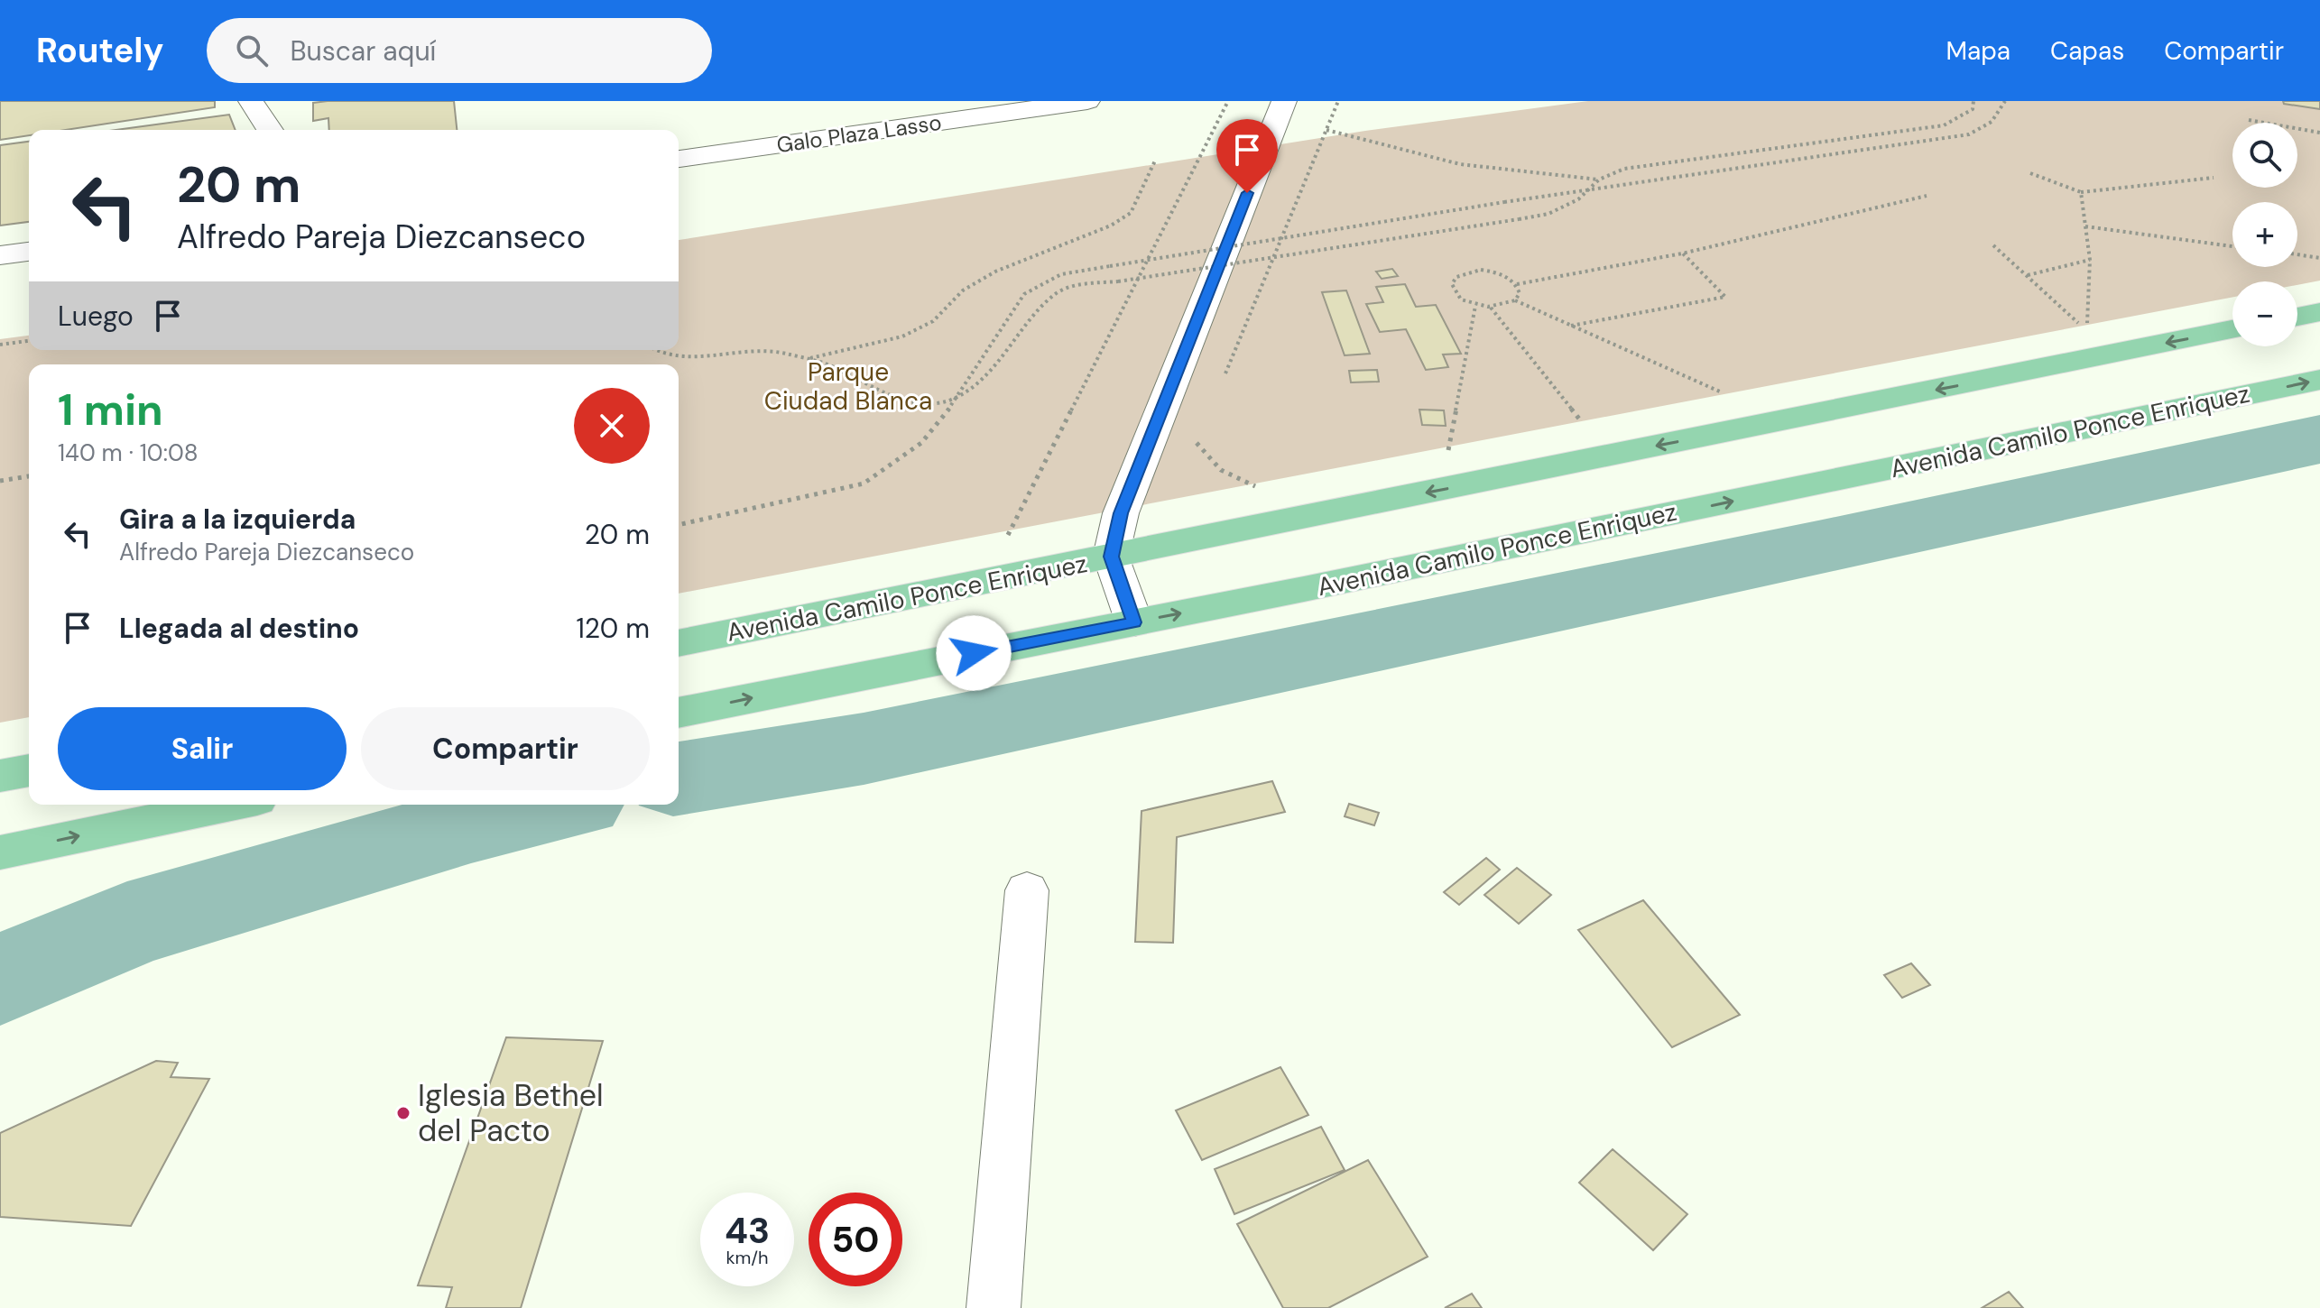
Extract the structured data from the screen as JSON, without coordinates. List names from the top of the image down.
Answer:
{
  "streets": {
    "main road": ["Avenida Camilo Ponce Enriquez"],
    "street": ["Galo Plaza Lasso"]
  },
  "parks": ["Parque Ciudad Blanca"],
  "places": ["Iglesia Bethel del Pacto"],
  "page": {
    "header": "Routely",
    "search": "Buscar aquí",
    "nav": ["Mapa", "Capas", "Compartir"],
    "map_buttons": ["+", "−"],
    "turn": ["20 m", "Alfredo Pareja Diezcanseco"],
    "then": "Luego",
    "heading": ["1 min", "140 m · 10:08"],
    "list": [
      {
        "name": "Gira a la izquierda",
        "note": "Alfredo Pareja Diezcanseco",
        "value": "20 m"
      },
      {
        "name": "Llegada al destino",
        "value": "120 m"
      }
    ],
    "buttons": ["Salir", "Compartir"],
    "speed": "43 km/h",
    "limit": "50"
  }
}
